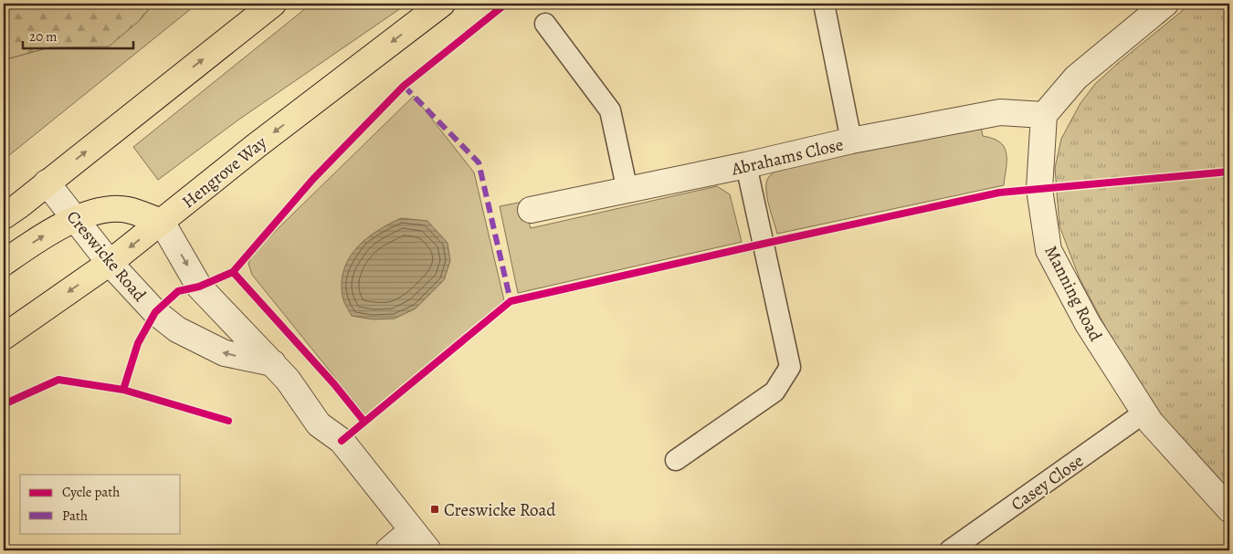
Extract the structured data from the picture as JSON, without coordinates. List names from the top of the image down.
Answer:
{
  "streets": {
    "highway": ["Hengrove Way"],
    "street": ["Abrahams Close", "Creswicke Road", "Manning Road"],
    "lane": ["Casey Close"]
  },
  "crossings": [
    ["Abrahams Close", "Manning Road"],
    ["Hengrove Way", "Creswicke Road"],
    ["Manning Road", "Casey Close"]
  ],
  "places": {
    "transit": ["Creswicke Road"]
  },
  "legend": ["Cycle path", "Path"],
  "scale_bar": "20 m"
}
